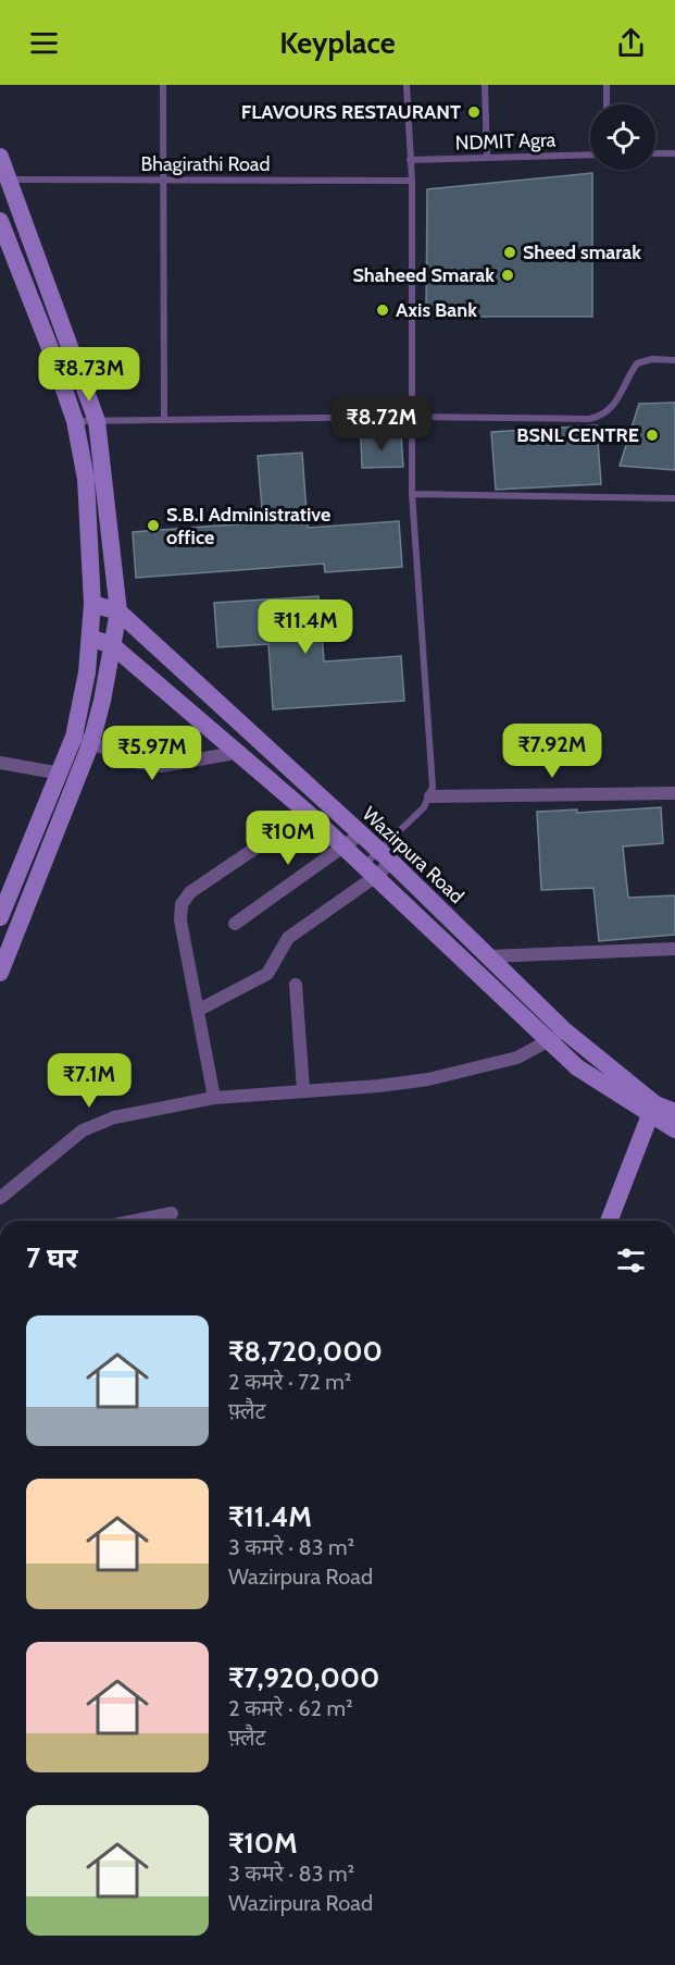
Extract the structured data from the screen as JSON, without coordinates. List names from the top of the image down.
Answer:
{
  "streets": {
    "main road": ["Wazirpura Road"],
    "lane": ["NDMIT Agra", "Bhagirathi Road"]
  },
  "places": [
    "FLAVOURS RESTAURANT",
    "Sheed smarak",
    "Shaheed Smarak",
    "Axis Bank",
    "BSNL CENTRE",
    "S.B.I Administrative office"
  ],
  "page": {
    "header": "Keyplace",
    "price": [
      "₹8.73M",
      "₹8.72M",
      "₹11.4M",
      "₹7.92M",
      "₹5.97M",
      "₹10M",
      "₹7.1M"
    ],
    "heading": "7 घर",
    "list": [
      {
        "name": "₹8,720,000",
        "note": "2 कमरे · 72 m² · फ़्लैट"
      },
      {
        "name": "₹11.4M",
        "note": "3 कमरे · 83 m² · Wazirpura Road"
      },
      {
        "name": "₹7,920,000",
        "note": "2 कमरे · 62 m² · फ़्लैट"
      },
      {
        "name": "₹10M",
        "note": "3 कमरे · 83 m² · Wazirpura Road"
      }
    ]
  }
}
